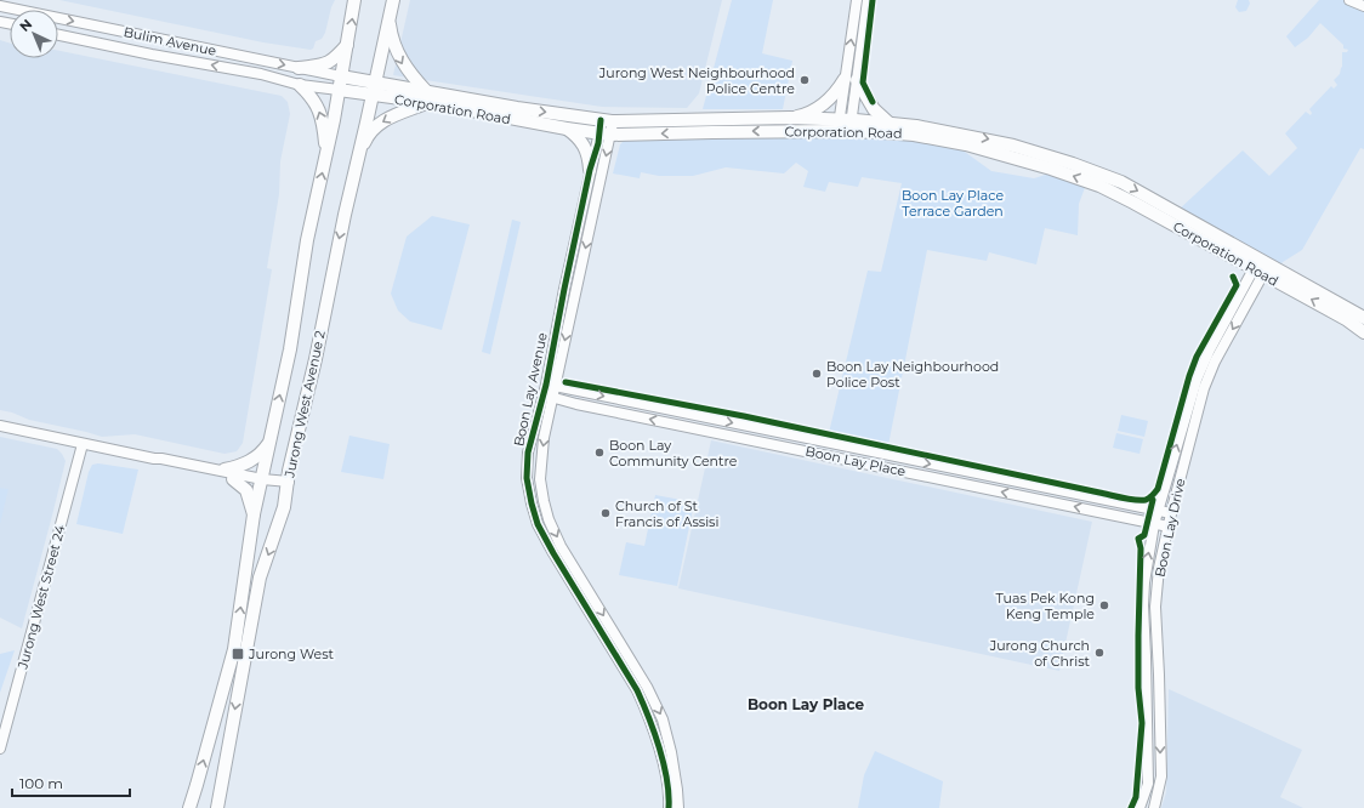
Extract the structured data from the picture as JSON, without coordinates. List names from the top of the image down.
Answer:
{
  "streets": {
    "main road": ["Corporation Road", "Jurong West Avenue 2"],
    "street": [
      "Bulim Avenue",
      "Boon Lay Avenue",
      "Boon Lay Place",
      "Boon Lay Drive",
      "Jurong West Street 24"
    ]
  },
  "crossings": [
    ["Bulim Avenue", "Corporation Road"],
    ["Bulim Avenue", "Jurong West Avenue 2"],
    ["Corporation Road", "Boon Lay Avenue"],
    ["Corporation Road", "Jurong West Avenue 2"],
    ["Corporation Road", "Boon Lay Drive"],
    ["Boon Lay Avenue", "Boon Lay Place"],
    ["Boon Lay Place", "Boon Lay Drive"]
  ],
  "districts": ["Boon Lay Place"],
  "parks": ["Boon Lay Place Terrace Garden"],
  "places": {
    "other": [
      "Jurong West Neighbourhood Police Centre",
      "Boon Lay Neighbourhood Police Post",
      "Boon Lay Community Centre",
      "Church of St Francis of Assisi",
      "Tuas Pek Kong Keng Temple",
      "Jurong Church of Christ"
    ],
    "transit": ["Jurong West"]
  },
  "scale_bar": "100 m",
  "north": "top left"
}
